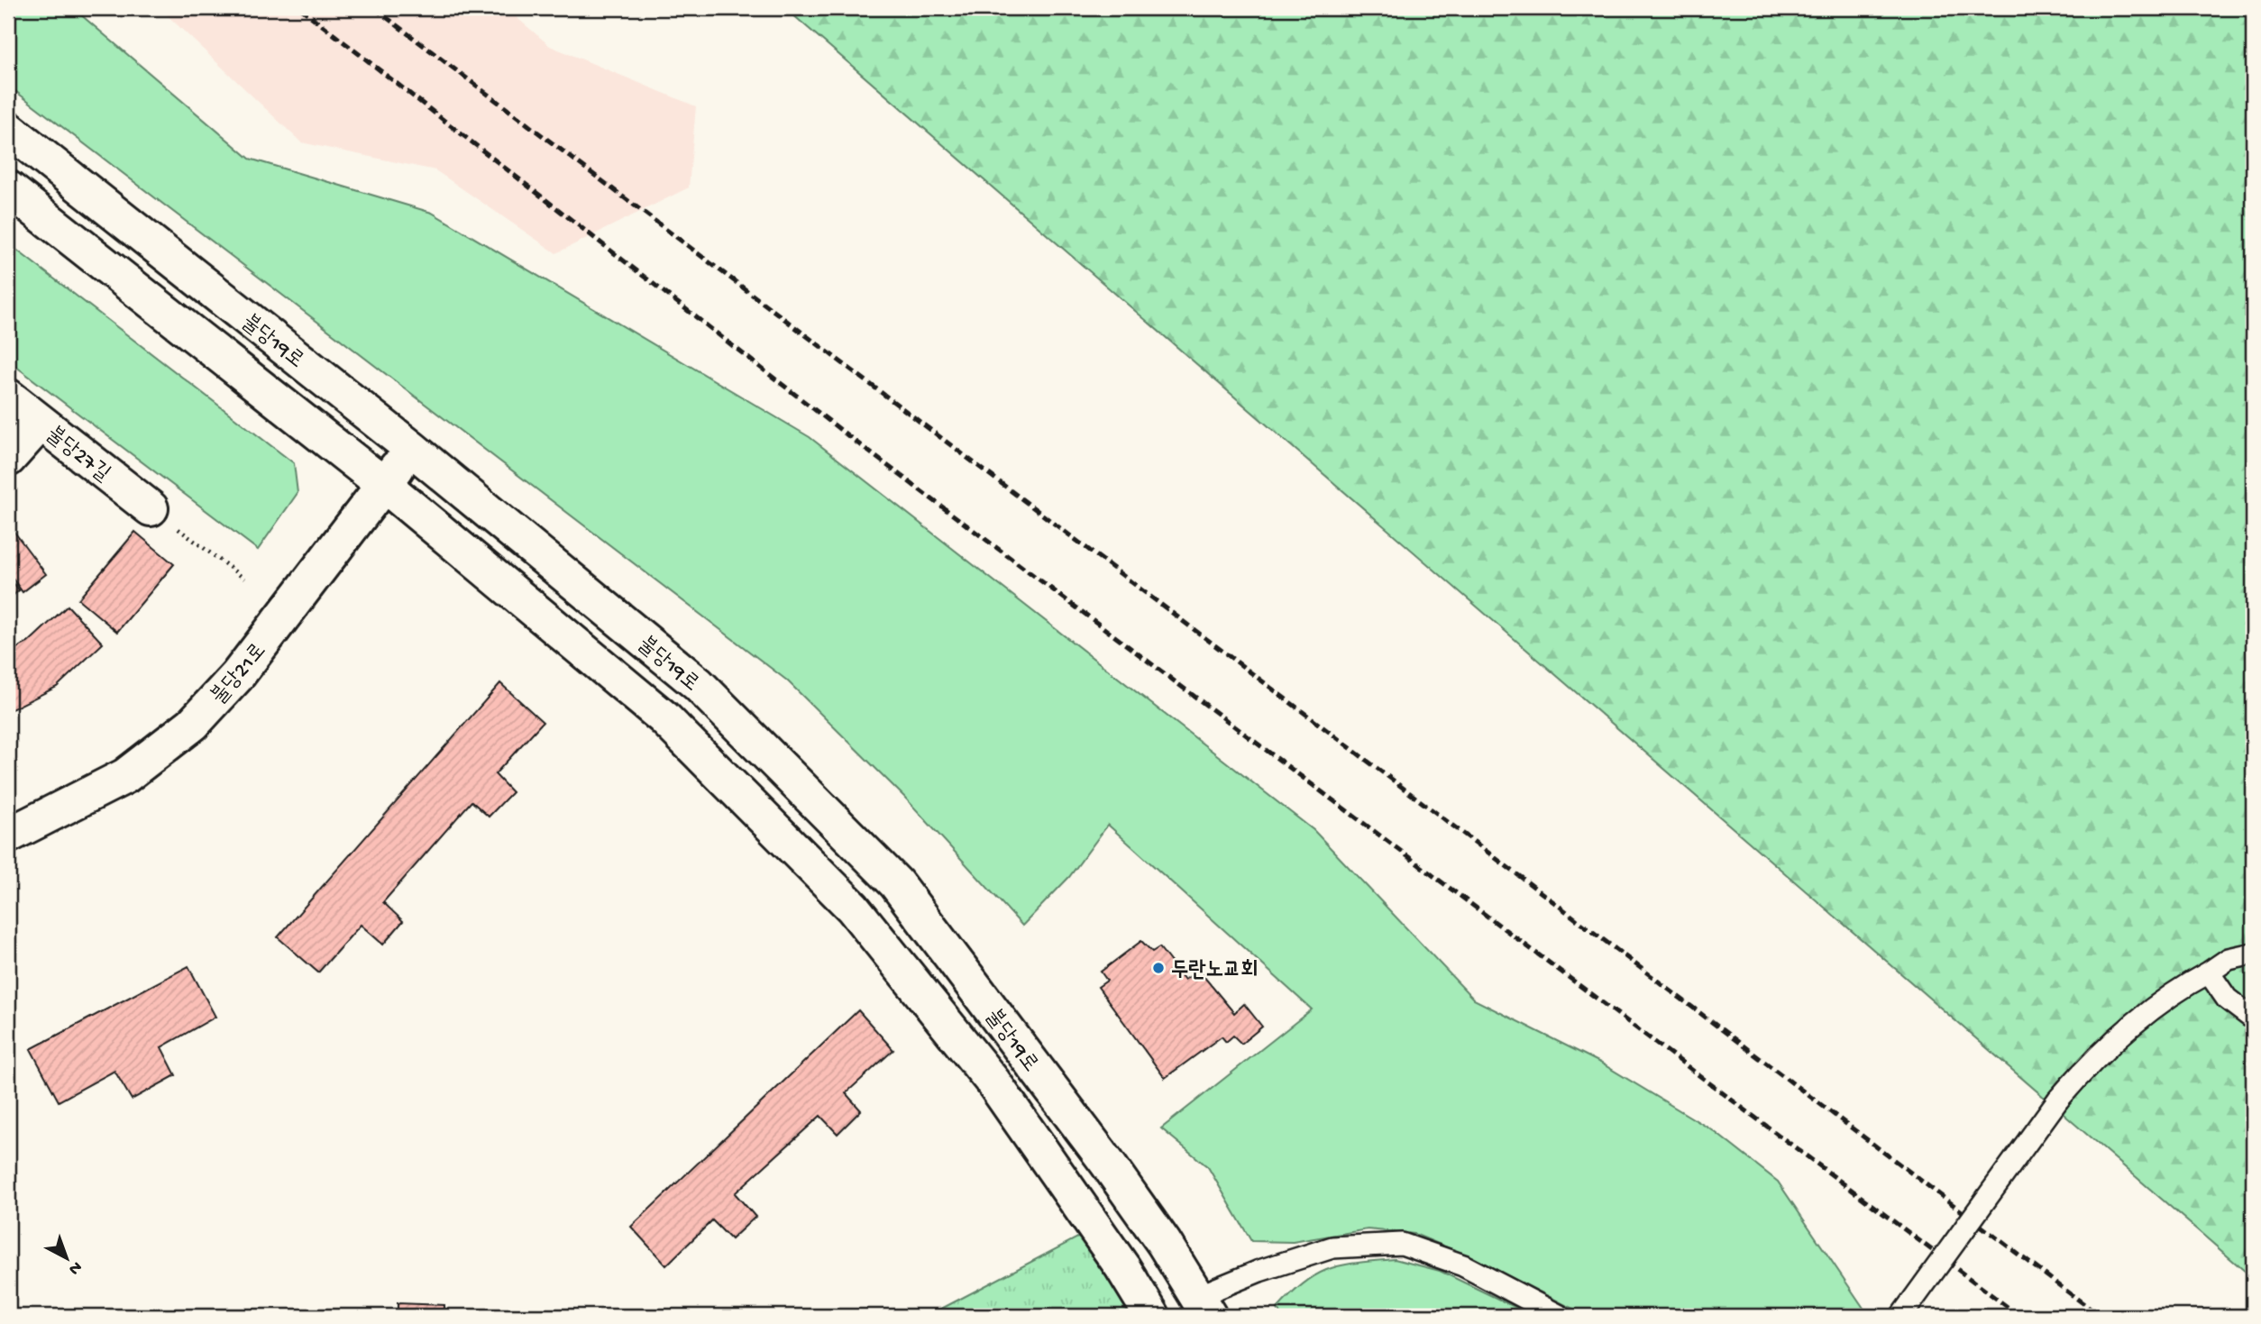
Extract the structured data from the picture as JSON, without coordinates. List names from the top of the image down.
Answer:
{
  "streets": {
    "street": ["불당19로", "불당27길", "불당21로"]
  },
  "crossings": [
    ["불당19로", "불당21로"]
  ],
  "places": ["두란노교회"],
  "north": "bottom right"
}
